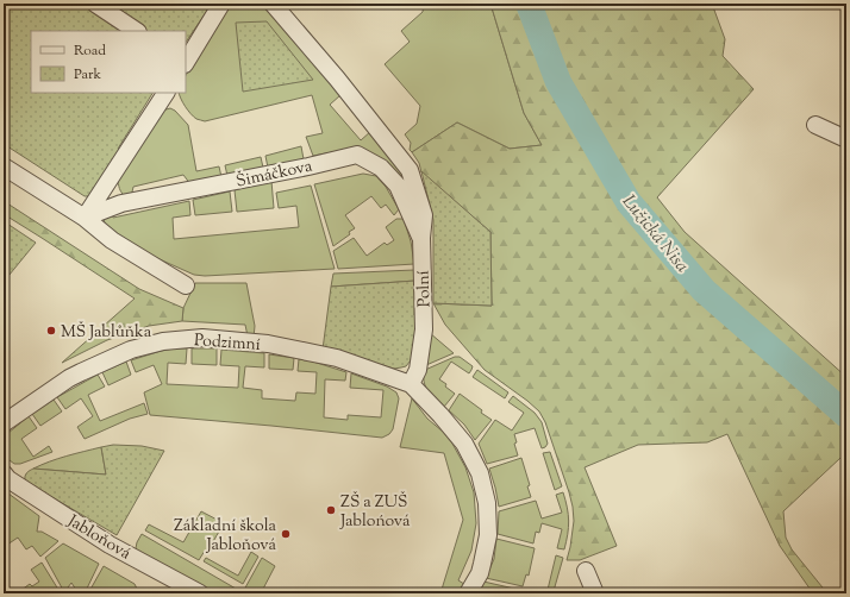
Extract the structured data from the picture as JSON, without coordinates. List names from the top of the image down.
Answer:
{
  "streets": {
    "street": [
      "Šimáčkova",
      "Polní",
      "Podzimní",
      "Jabloňová"
    ]
  },
  "crossings": [
    ["Šimáčkova", "Polní"],
    ["Polní", "Podzimní"]
  ],
  "water": ["Lužická Nisa"],
  "places": ["MŠ Jablůňka", "ZŠ a ZUŠ Jablońová", "Základní škola Jabloňová"],
  "legend": ["Road", "Park"]
}
